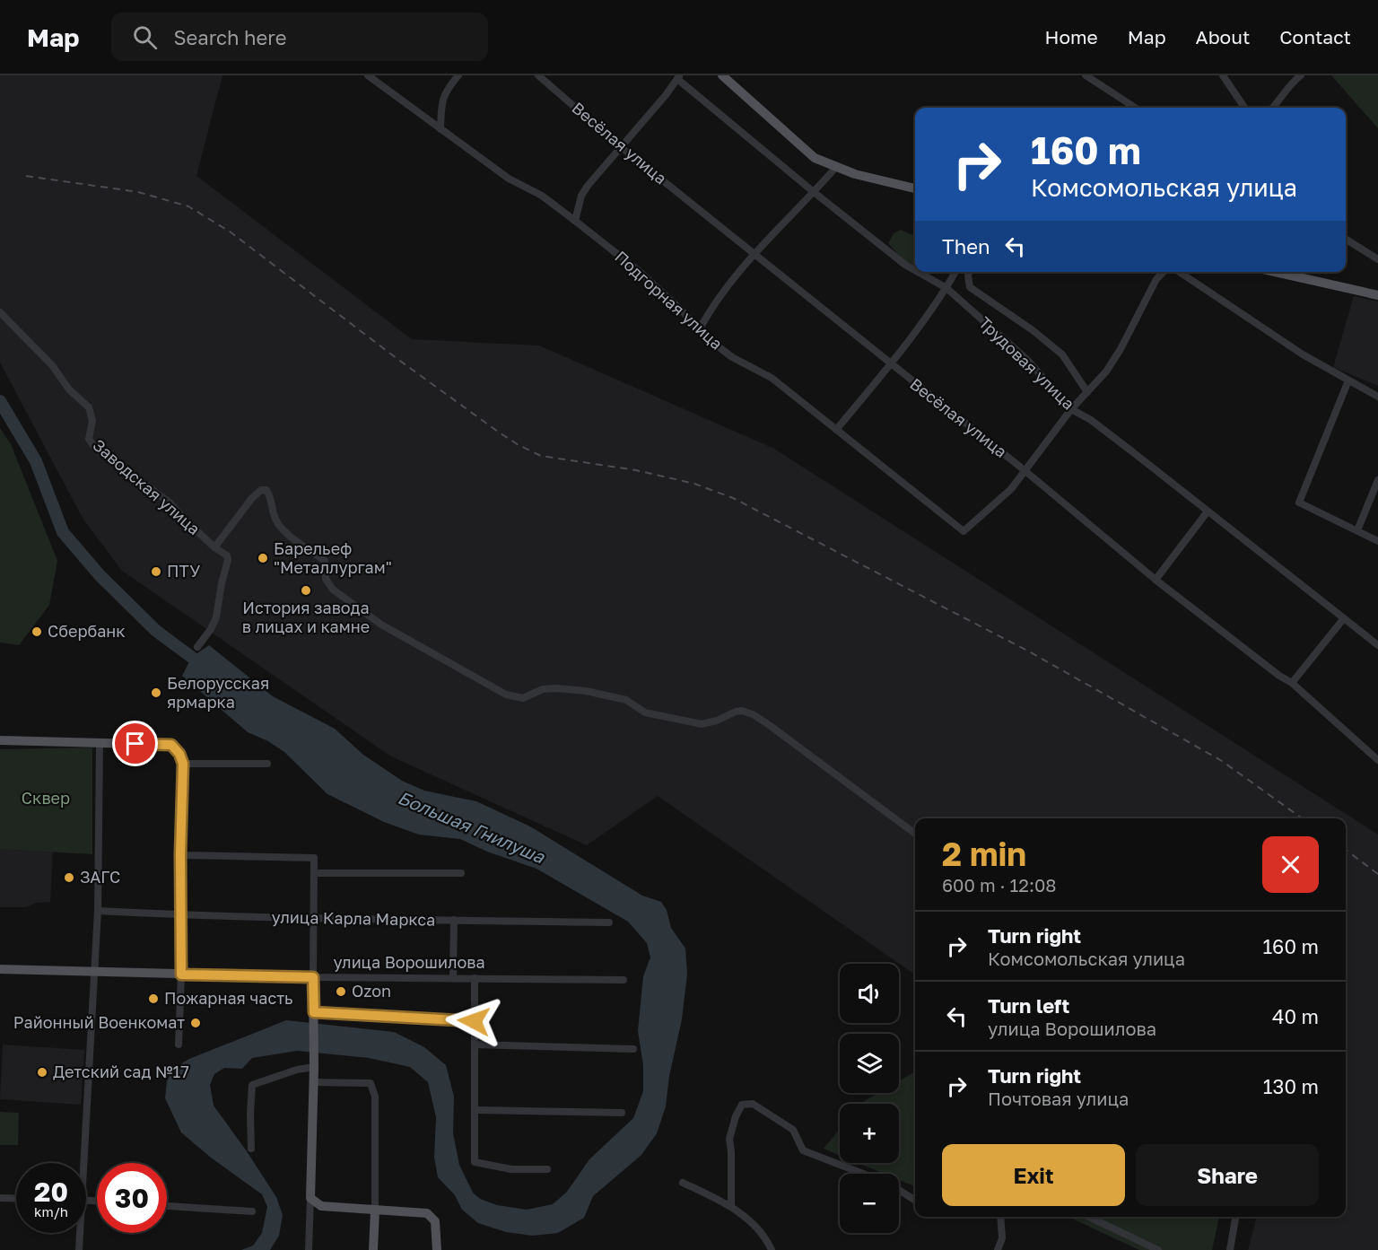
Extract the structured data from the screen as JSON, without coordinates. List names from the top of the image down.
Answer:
{
  "streets": {
    "main road": ["улица Ворошилова"],
    "street": [
      "Весёлая улица",
      "Подгорная улица",
      "Трудовая улица",
      "Заводская улица",
      "улица Карла Маркса"
    ]
  },
  "crossings": [
    ["Весёлая улица", "Подгорная улица"]
  ],
  "water": ["Большая Гнилуша"],
  "parks": ["Сквер"],
  "places": [
    "Барельеф \"Металлургам\"",
    "ПТУ",
    "История завода в лицах и камне",
    "Сбербанк",
    "Белорусская ярмарка",
    "ЗАГС",
    "Ozon",
    "Пожарная часть",
    "Районный Военкомат",
    "Детский сад №17"
  ],
  "page": {
    "header": "Map",
    "search": "Search here",
    "nav": [
      "Home",
      "Map",
      "About",
      "Contact"
    ],
    "turn": ["160 m", "Комсомольская улица"],
    "then": "Then",
    "heading": ["2 min", "600 m · 12:08"],
    "list": [
      {
        "name": "Turn right",
        "note": "Комсомольская улица",
        "value": "160 m"
      },
      {
        "name": "Turn left",
        "note": "улица Ворошилова",
        "value": "40 m"
      },
      {
        "name": "Turn right",
        "note": "Почтовая улица",
        "value": "130 m"
      }
    ],
    "map_buttons": ["+", "−"],
    "buttons": ["Exit", "Share"],
    "speed": "20 km/h",
    "limit": "30"
  }
}
